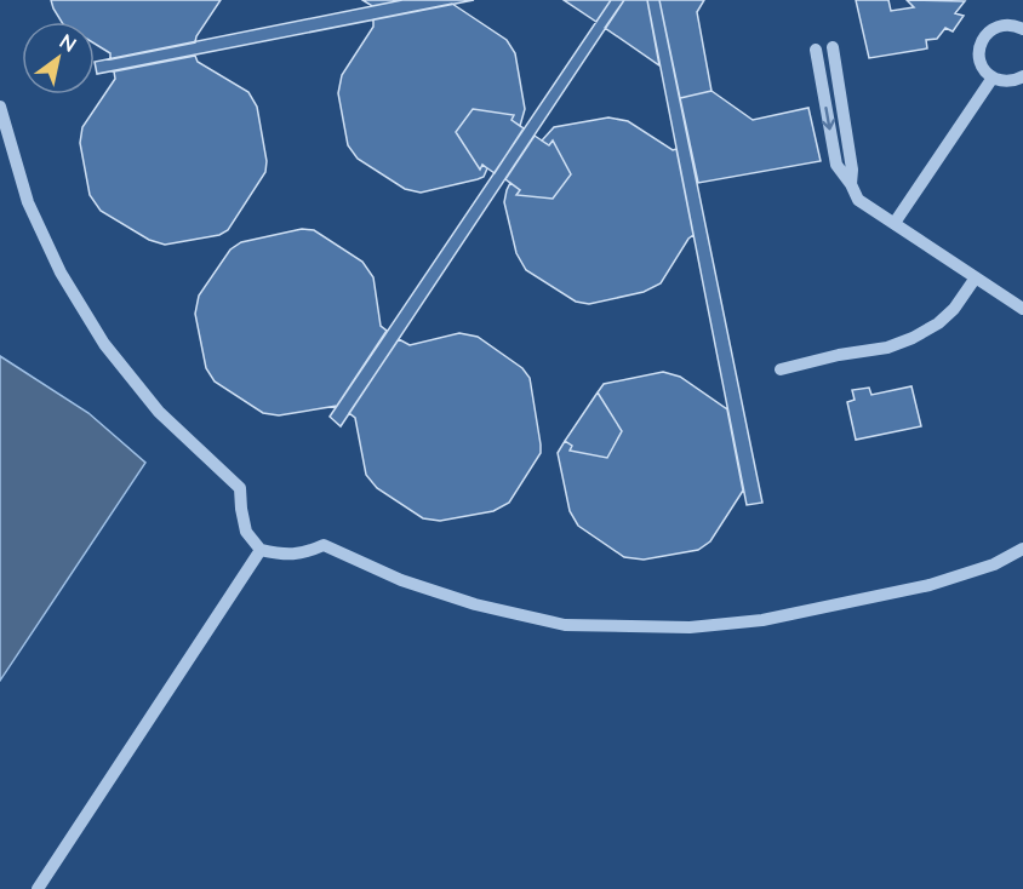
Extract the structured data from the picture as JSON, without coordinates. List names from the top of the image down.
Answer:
{
  "north": "top right"
}
